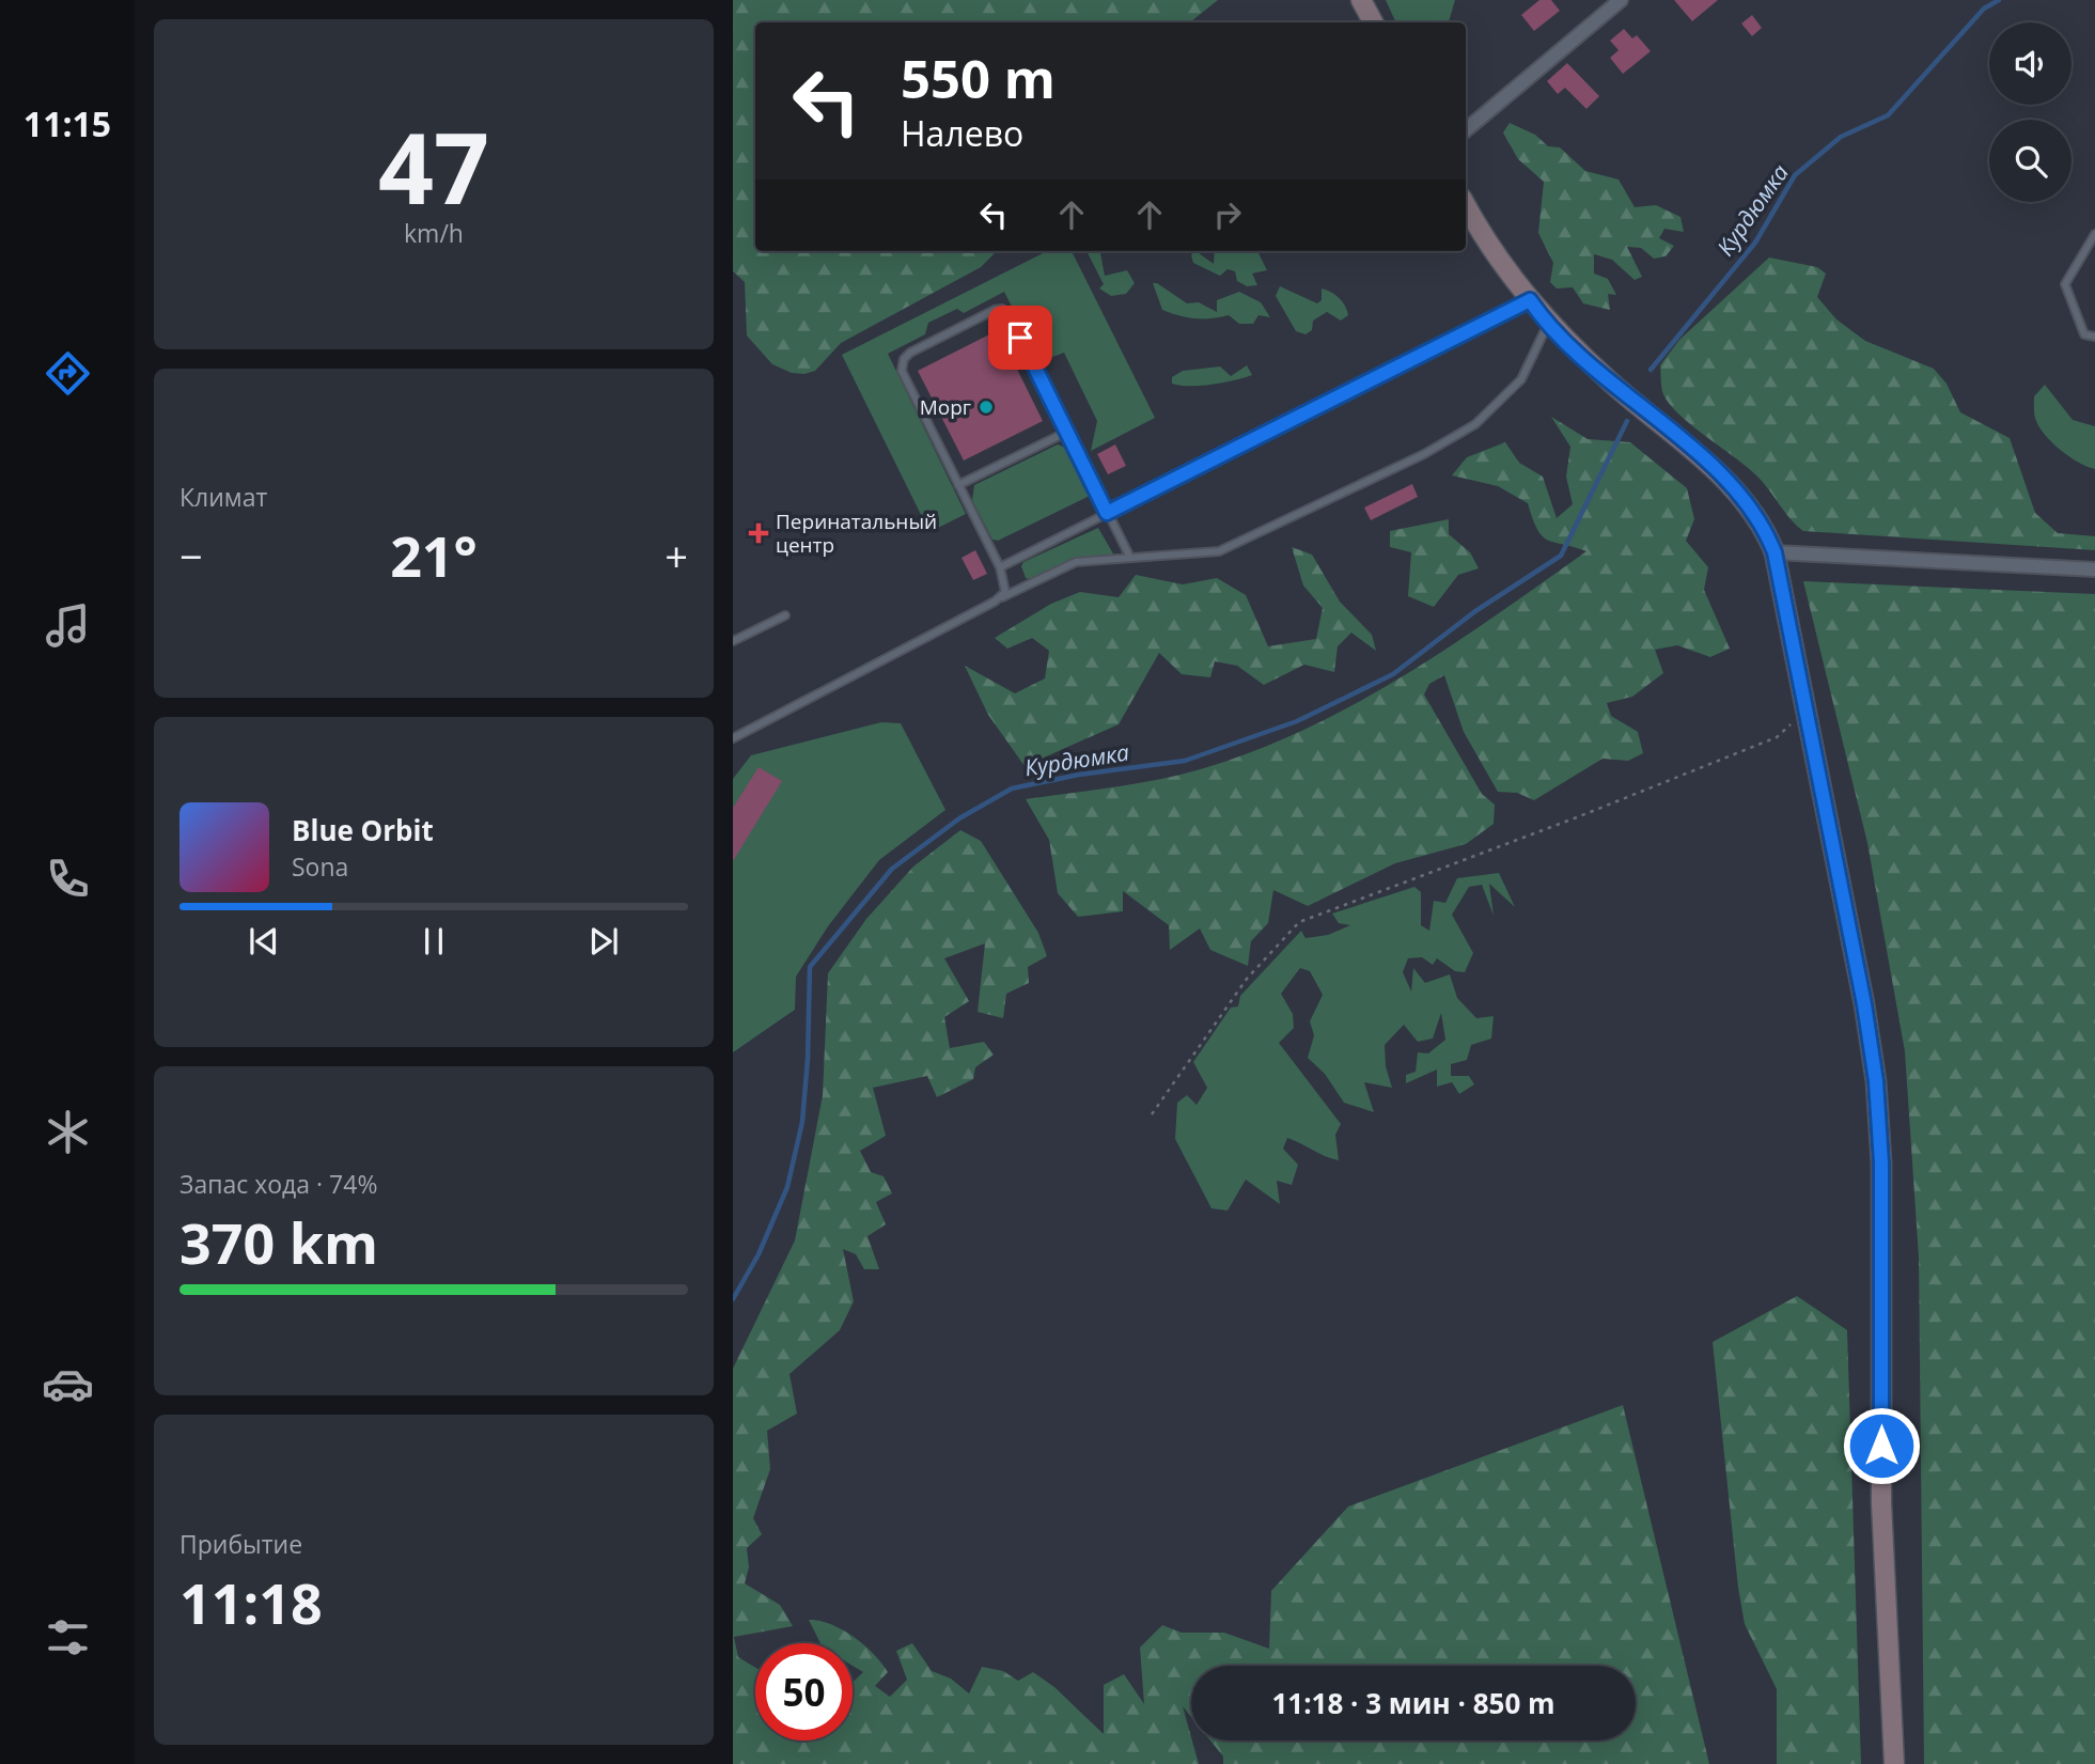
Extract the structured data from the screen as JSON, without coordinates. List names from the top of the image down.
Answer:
{
  "water": ["Курдюмка"],
  "places": {
    "other": ["Морг"],
    "health": ["Перинатальный центр"]
  },
  "page": {
    "tabs": "11:15",
    "tile": [
      ["47", "km/h"],
      "Климат",
      ["Запас хода · 74%", "370 km"],
      ["Прибытие", "11:18"]
    ],
    "turn": ["550 m", "Налево"],
    "heat": ["−", "21°", "+"],
    "song": ["Blue Orbit", "Sona"],
    "limit": "50",
    "trip": "11:18 · 3 мин · 850 m"
  }
}
